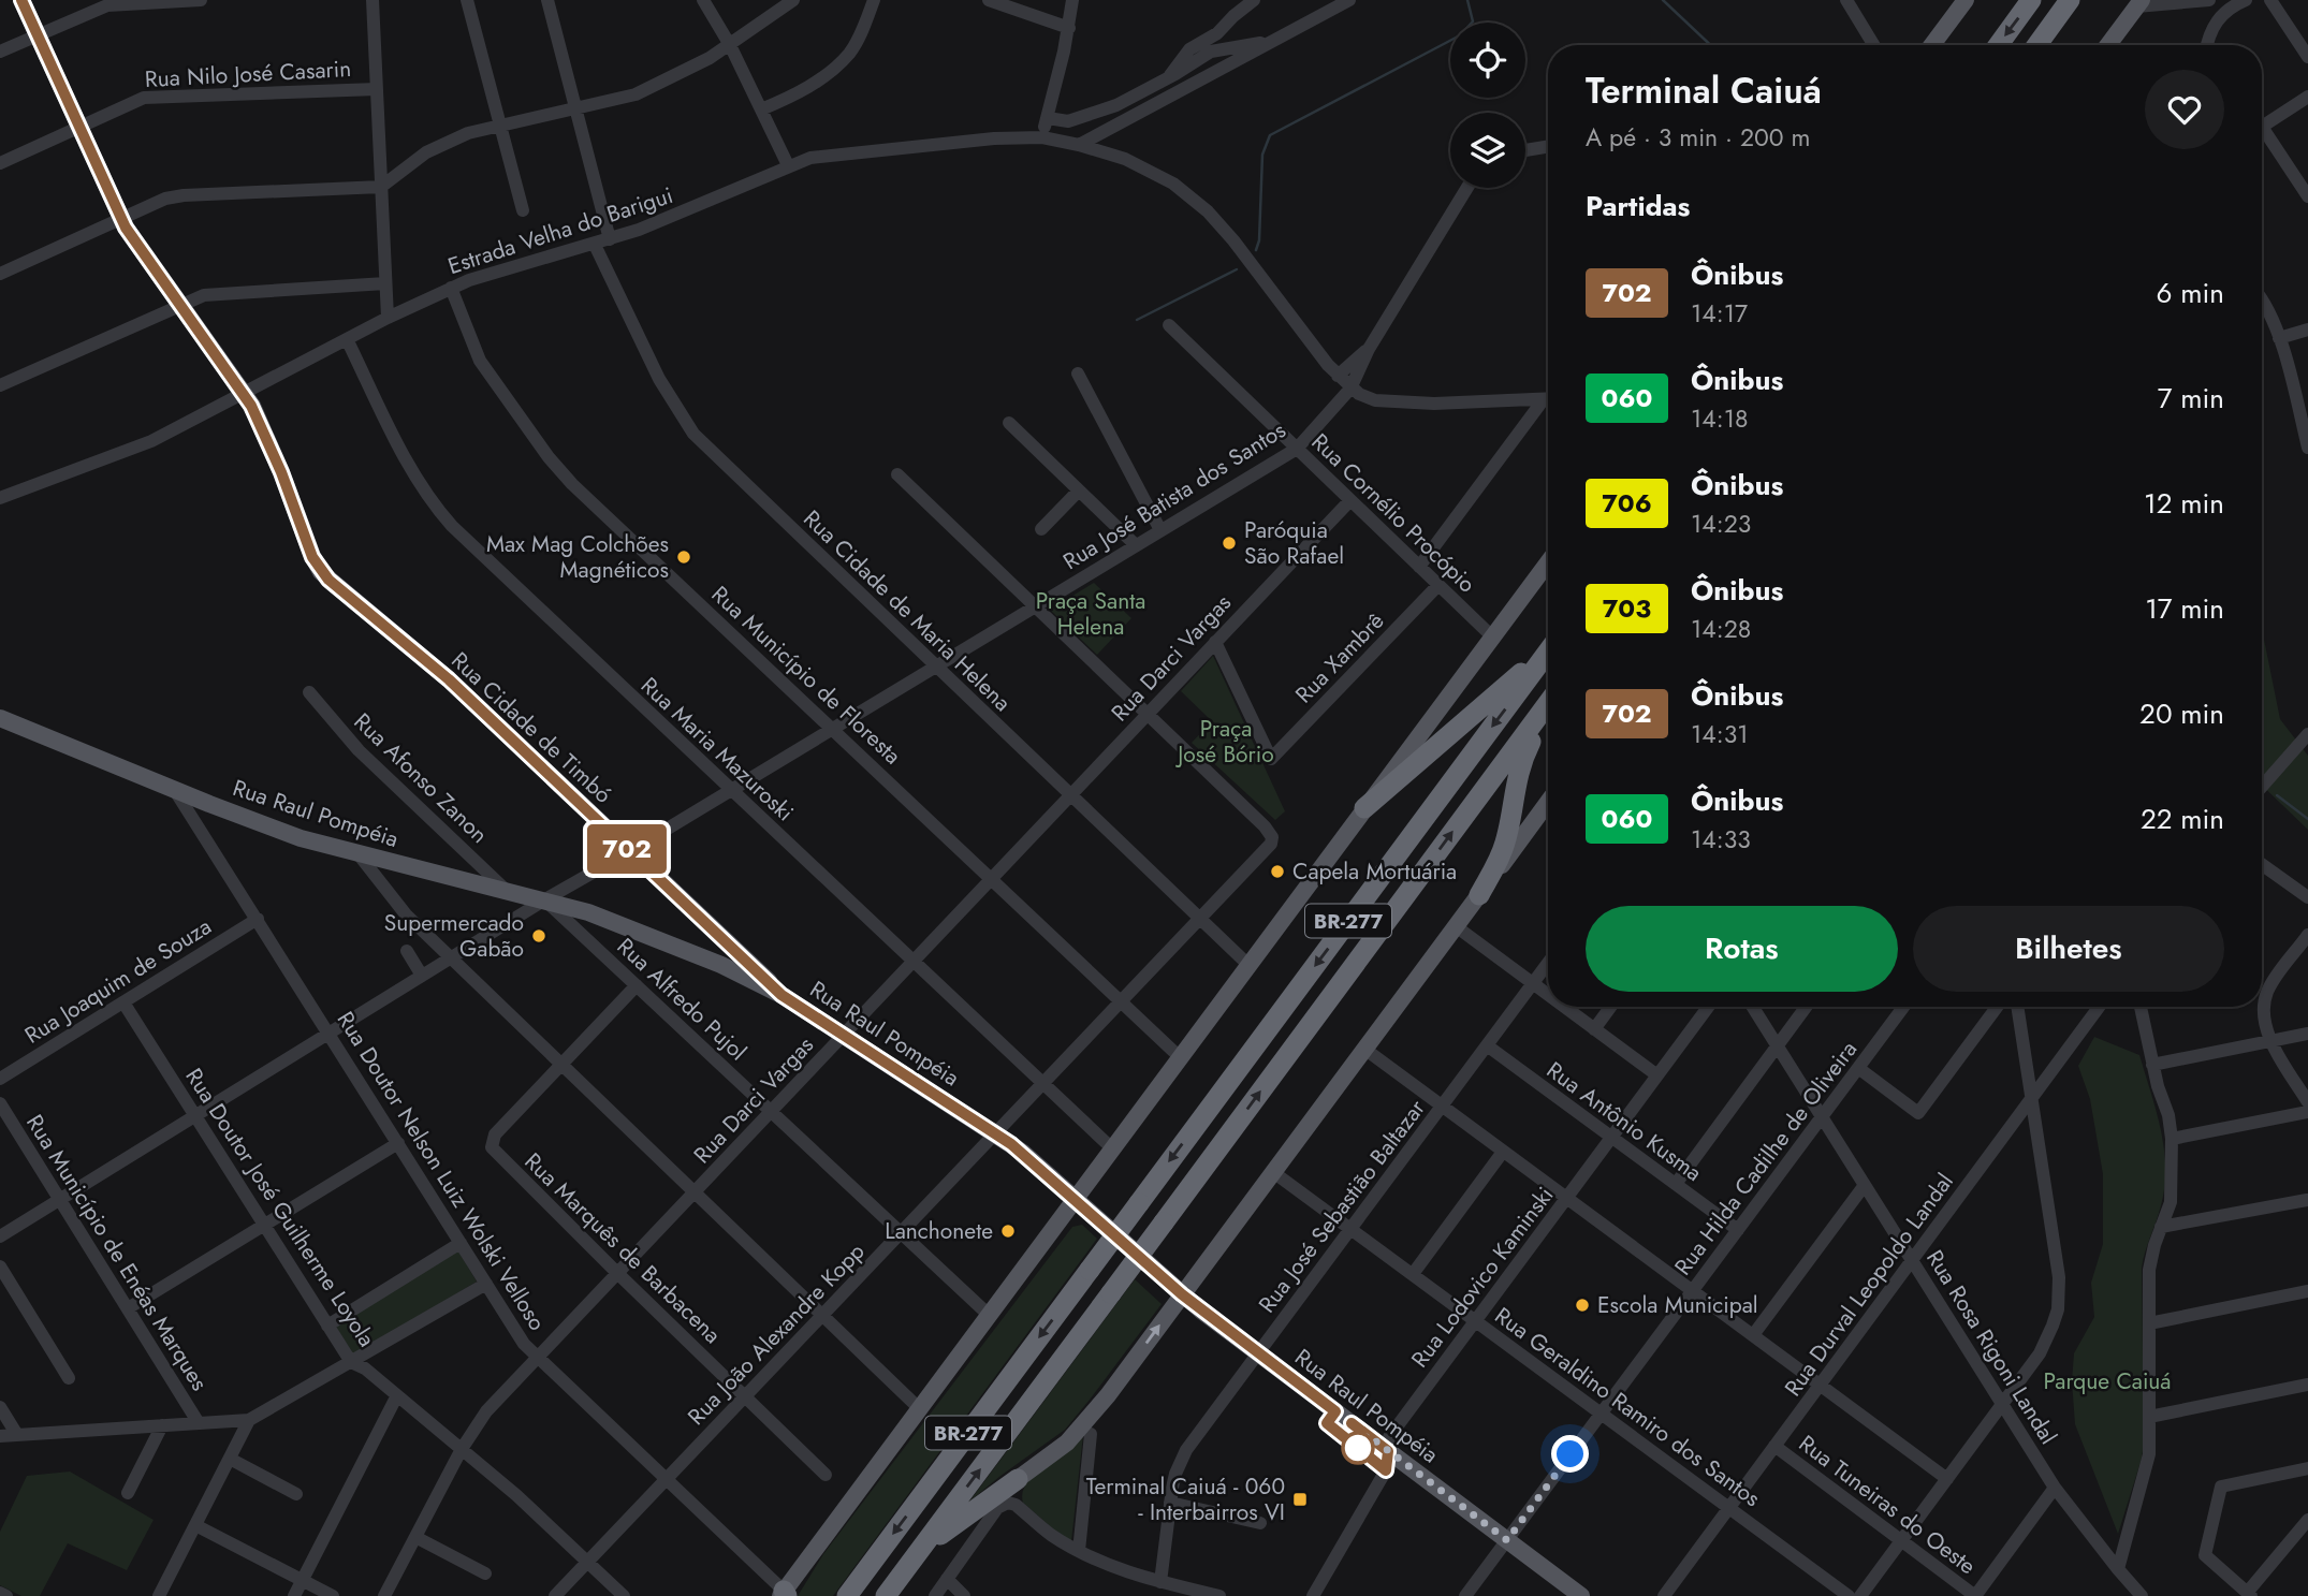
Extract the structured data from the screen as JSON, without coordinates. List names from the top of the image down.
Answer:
{
  "streets": {
    "highway": ["BR-277"],
    "main road": ["Rua Cidade de Timbó", "Rua Raul Pompéia"],
    "street": [
      "Rua Nilo José Casarin",
      "Estrada Velha do Barigui",
      "Rua José Batista dos Santos",
      "Rua Cornélio Procópio",
      "Rua Cidade de Maria Helena",
      "Rua Darci Vargas",
      "Rua Xambrê",
      "Rua Município de Floresta",
      "Rua Maria Mazuroski",
      "Rua Afonso Zanon",
      "Rua Joaquim de Souza",
      "Rua Alfredo Pujol",
      "Rua Antônio Kusma",
      "Rua Hilda Cadilhe de Oliveira",
      "Rua Doutor Nelson Luiz Wolski Velloso",
      "Rua José Sebastião Baltazar",
      "Rua Doutor José Guilherme Loyola",
      "Rua Marquês de Barbacena",
      "Rua Município de Enéas Marques",
      "Rua Lodovico Kaminski",
      "Rua Durval Leopoldo Landal",
      "Rua João Alexandre Kopp",
      "Rua Rosa Rigoni Landal",
      "Rua Geraldino Ramiro dos Santos",
      "Rua Tuneiras do Oeste"
    ]
  },
  "crossings": [
    ["Rua Nilo José Casarin", "Rua Cidade de Timbó"],
    ["Estrada Velha do Barigui", "Rua José Batista dos Santos"],
    ["Estrada Velha do Barigui", "Rua Cidade de Maria Helena"],
    ["Estrada Velha do Barigui", "Rua Município de Floresta"],
    ["Estrada Velha do Barigui", "Rua Cidade de Timbó"],
    ["Estrada Velha do Barigui", "Rua Maria Mazuroski"],
    ["Rua José Batista dos Santos", "Rua Cornélio Procópio"],
    ["Rua José Batista dos Santos", "Rua Cidade de Maria Helena"],
    ["Rua José Batista dos Santos", "Rua Município de Floresta"],
    ["Rua José Batista dos Santos", "Rua Cidade de Timbó"],
    ["Rua José Batista dos Santos", "Rua Maria Mazuroski"],
    ["Rua José Batista dos Santos", "Rua Raul Pompéia"],
    ["Rua José Batista dos Santos", "Rua Alfredo Pujol"],
    ["Rua José Batista dos Santos", "Rua Doutor Nelson Luiz Wolski Velloso"],
    ["Rua José Batista dos Santos", "Rua Doutor José Guilherme Loyola"],
    ["Rua José Batista dos Santos", "Rua Município de Enéas Marques"],
    ["Rua Cornélio Procópio", "Rua Darci Vargas"],
    ["Rua Cornélio Procópio", "Rua Xambrê"],
    ["Rua Cidade de Maria Helena", "Rua Darci Vargas"],
    ["Rua Cidade de Maria Helena", "Rua João Alexandre Kopp"],
    ["Rua Darci Vargas", "Rua Xambrê"],
    ["Rua Darci Vargas", "Rua Município de Floresta"],
    ["Rua Darci Vargas", "Rua Maria Mazuroski"],
    ["Rua Darci Vargas", "Rua Raul Pompéia"],
    ["Rua Darci Vargas", "Rua Alfredo Pujol"],
    ["Rua Darci Vargas", "Rua Doutor Nelson Luiz Wolski Velloso"],
    ["Rua Darci Vargas", "Rua Doutor José Guilherme Loyola"],
    ["Rua Darci Vargas", "Rua Marquês de Barbacena"],
    ["Rua Darci Vargas", "Rua João Alexandre Kopp"],
    ["Rua Município de Floresta", "Rua João Alexandre Kopp"],
    ["Rua Cidade de Timbó", "Rua Raul Pompéia"],
    ["Rua Maria Mazuroski", "Rua João Alexandre Kopp"],
    ["Rua Afonso Zanon", "Rua Raul Pompéia"],
    ["Rua Raul Pompéia", "Rua Alfredo Pujol"],
    ["Rua Raul Pompéia", "Rua Hilda Cadilhe de Oliveira"],
    ["Rua Raul Pompéia", "Rua Doutor Nelson Luiz Wolski Velloso"],
    ["Rua Raul Pompéia", "Rua José Sebastião Baltazar"],
    ["Rua Raul Pompéia", "Rua Lodovico Kaminski"],
    ["Rua Raul Pompéia", "Rua João Alexandre Kopp"],
    ["Rua Joaquim de Souza", "Rua Doutor Nelson Luiz Wolski Velloso"],
    ["Rua Joaquim de Souza", "Rua Doutor José Guilherme Loyola"],
    ["Rua Alfredo Pujol", "Rua João Alexandre Kopp"],
    ["Rua Antônio Kusma", "Rua Hilda Cadilhe de Oliveira"],
    ["Rua Antônio Kusma", "Rua José Sebastião Baltazar"],
    ["Rua Antônio Kusma", "Rua Lodovico Kaminski"],
    ["Rua Hilda Cadilhe de Oliveira", "Rua Rosa Rigoni Landal"],
    ["Rua Hilda Cadilhe de Oliveira", "Rua Geraldino Ramiro dos Santos"],
    ["Rua Doutor Nelson Luiz Wolski Velloso", "Rua João Alexandre Kopp"],
    ["Rua José Sebastião Baltazar", "Rua Geraldino Ramiro dos Santos"],
    ["Rua Doutor José Guilherme Loyola", "Rua João Alexandre Kopp"],
    ["Rua Marquês de Barbacena", "Rua João Alexandre Kopp"],
    ["Rua Lodovico Kaminski", "Rua Geraldino Ramiro dos Santos"],
    ["Rua Durval Leopoldo Landal", "Rua Rosa Rigoni Landal"],
    ["Rua Durval Leopoldo Landal", "Rua Geraldino Ramiro dos Santos"],
    ["Rua Durval Leopoldo Landal", "Rua Tuneiras do Oeste"]
  ],
  "parks": ["Praça Santa Helena", "Praça José Bório", "Parque Caiuá"],
  "places": {
    "other": [
      "Paróquia São Rafael",
      "Max Mag Colchões Magnéticos",
      "Capela Mortuária",
      "Supermercado Gabão",
      "Lanchonete",
      "Escola Municipal"
    ],
    "transit": ["Terminal Caiuá - 060 - Interbairros VI"]
  },
  "lines": ["bus line 702"],
  "page": {
    "on_map": "702",
    "heading": [
      ["Terminal Caiuá", "A pé · 3 min · 200 m"],
      "Partidas"
    ],
    "list": [
      {
        "mark": "702",
        "name": "Ônibus",
        "note": "14:17",
        "value": "6 min"
      },
      {
        "mark": "060",
        "name": "Ônibus",
        "note": "14:18",
        "value": "7 min"
      },
      {
        "mark": "706",
        "name": "Ônibus",
        "note": "14:23",
        "value": "12 min"
      },
      {
        "mark": "703",
        "name": "Ônibus",
        "note": "14:28",
        "value": "17 min"
      },
      {
        "mark": "702",
        "name": "Ônibus",
        "note": "14:31",
        "value": "20 min"
      },
      {
        "mark": "060",
        "name": "Ônibus",
        "note": "14:33",
        "value": "22 min"
      }
    ],
    "buttons": ["Rotas", "Bilhetes"]
  }
}
